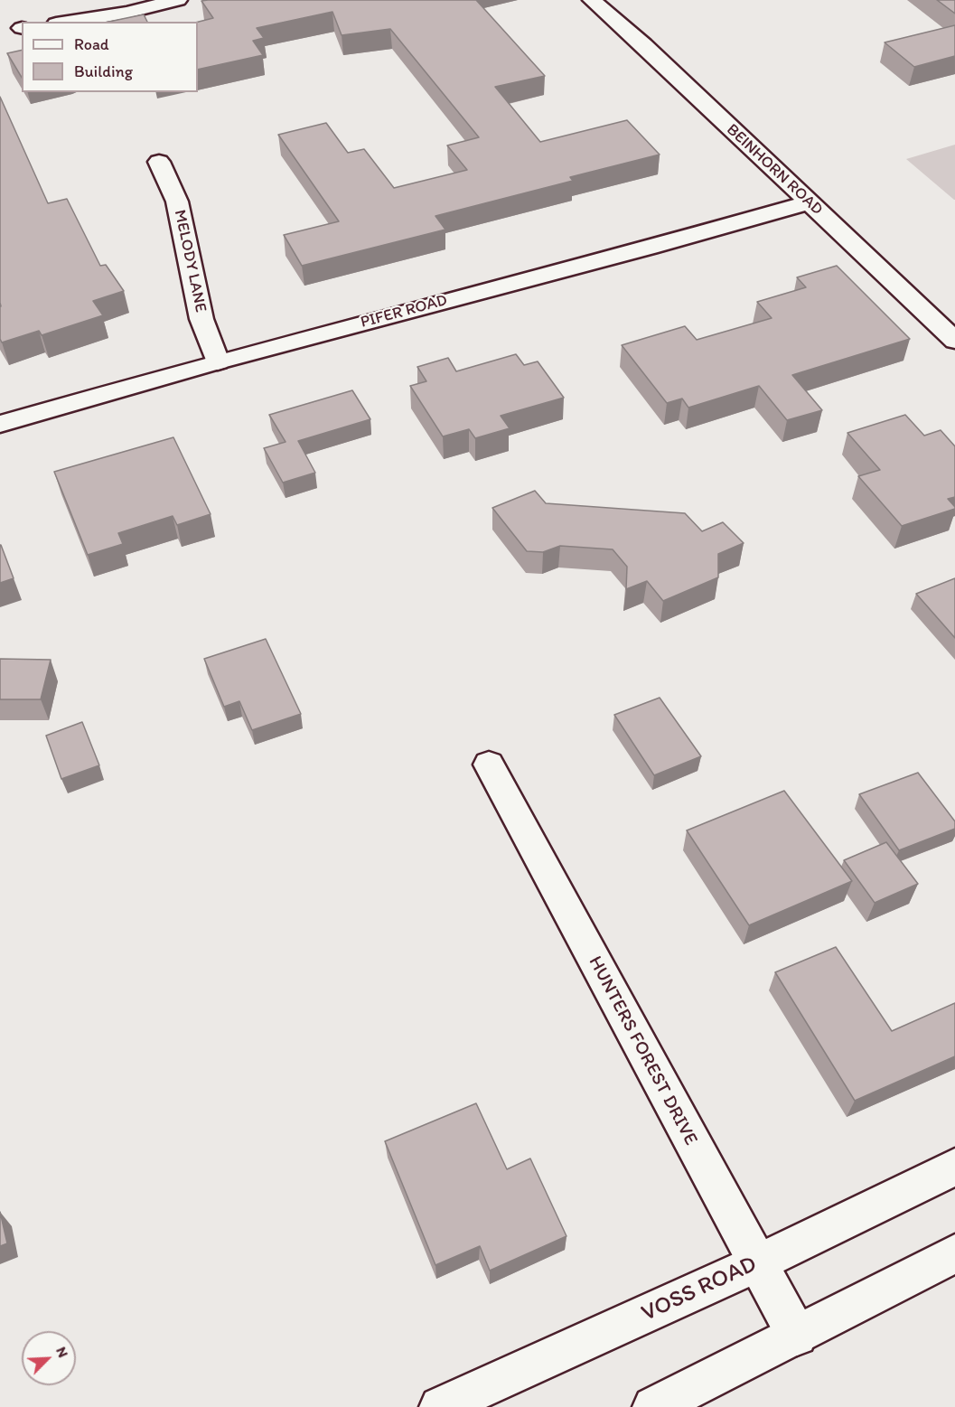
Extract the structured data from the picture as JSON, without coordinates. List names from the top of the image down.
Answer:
{
  "streets": {
    "street": [
      "BEINHORN ROAD",
      "MELODY LANE",
      "PIFER ROAD",
      "HUNTERS FOREST DRIVE",
      "VOSS ROAD"
    ]
  },
  "crossings": [
    ["BEINHORN ROAD", "PIFER ROAD"],
    ["MELODY LANE", "PIFER ROAD"],
    ["HUNTERS FOREST DRIVE", "VOSS ROAD"]
  ],
  "legend": ["Road", "Building"],
  "north": "top right"
}
